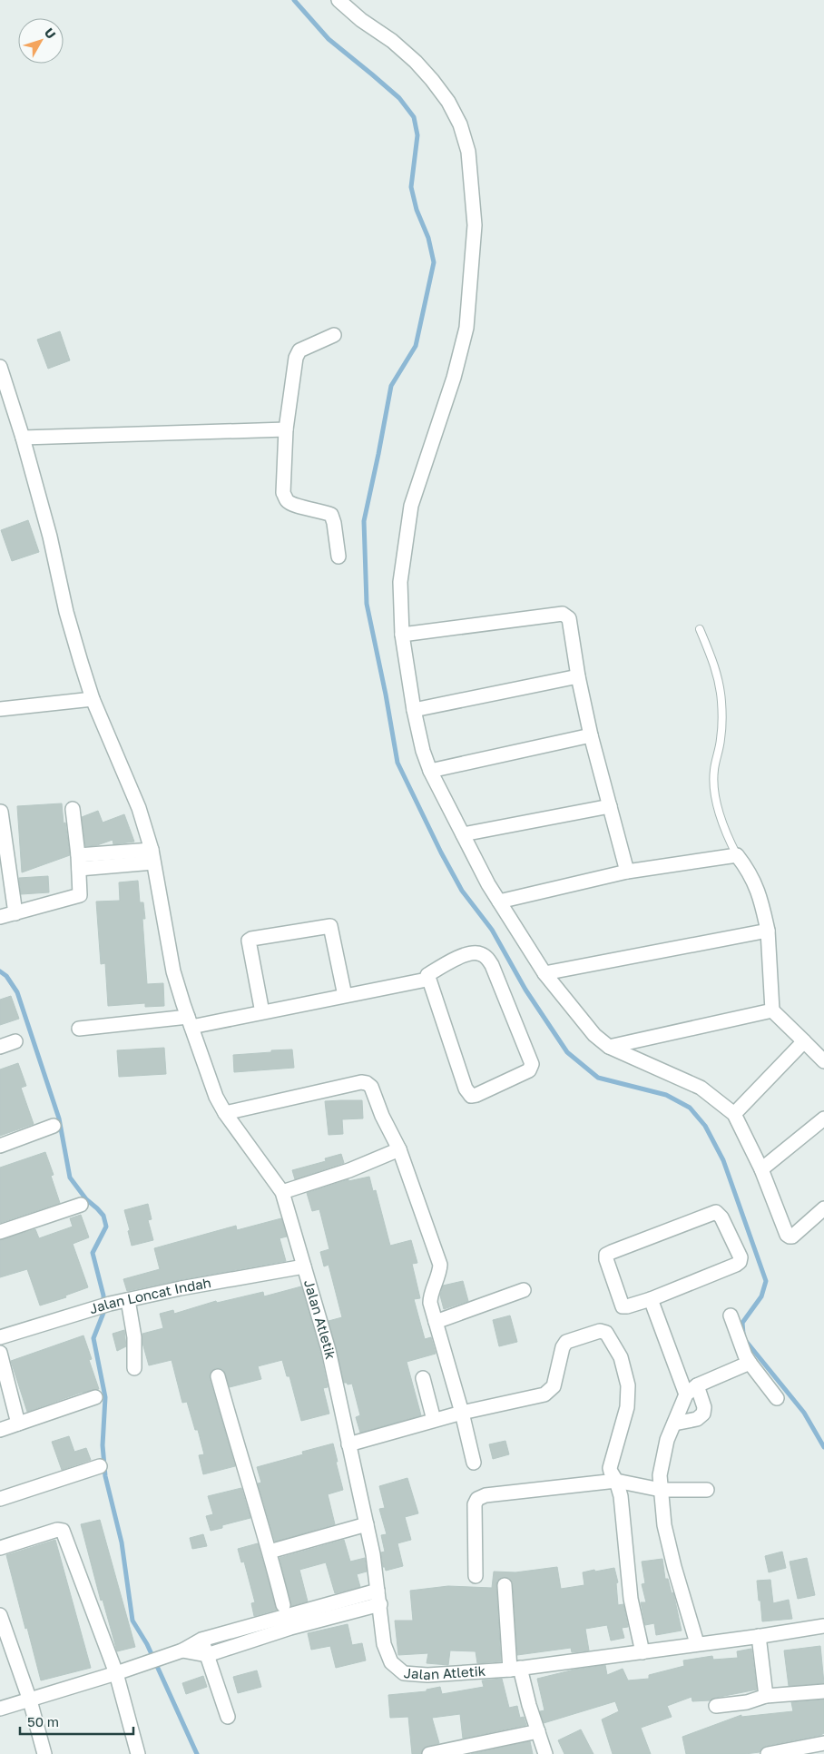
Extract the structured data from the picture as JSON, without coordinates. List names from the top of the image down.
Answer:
{
  "streets": {
    "street": ["Jalan Loncat Indah", "Jalan Atletik"]
  },
  "crossings": [
    ["Jalan Loncat Indah", "Jalan Atletik"]
  ],
  "scale_bar": "50 m",
  "north": "top right"
}
